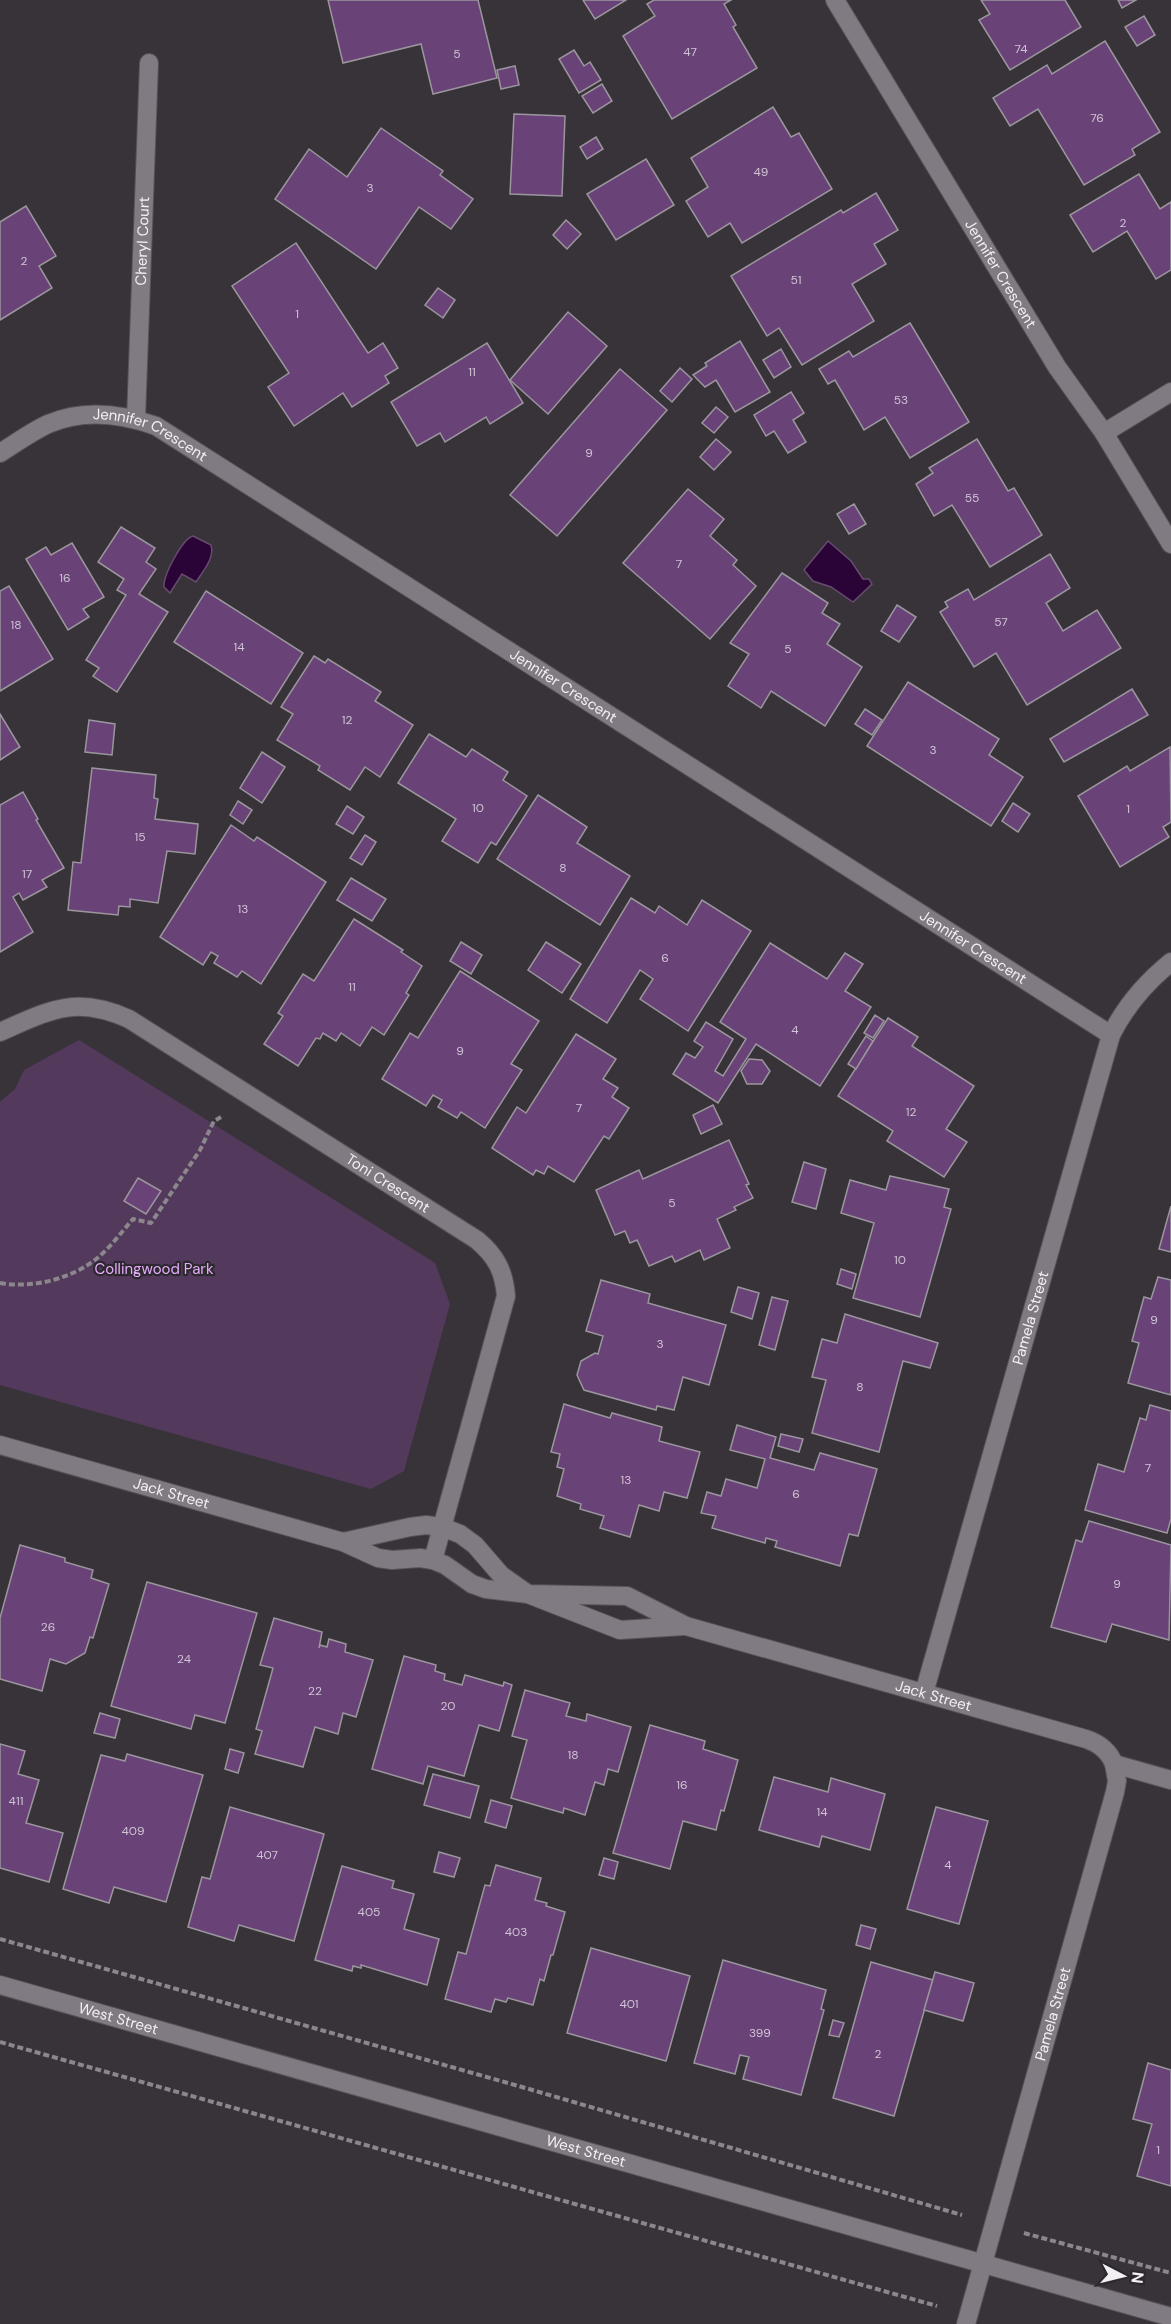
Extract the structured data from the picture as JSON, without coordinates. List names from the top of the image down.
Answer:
{
  "streets": {
    "street": [
      "Cheryl Court",
      "Jennifer Crescent",
      "Toni Crescent",
      "Pamela Street",
      "Jack Street",
      "West Street"
    ]
  },
  "crossings": [
    ["Cheryl Court", "Jennifer Crescent"],
    ["Jennifer Crescent", "Pamela Street"],
    ["Toni Crescent", "Jack Street"],
    ["Pamela Street", "Jack Street"],
    ["Pamela Street", "West Street"]
  ],
  "parks": ["Collingwood Park"],
  "house_numbers": [
    "74",
    "47",
    "5",
    "76",
    "49",
    "3",
    "2",
    "2",
    "51",
    "1",
    "11",
    "53",
    "9",
    "55",
    "7",
    "16",
    "57",
    "18",
    "14",
    "5",
    "12",
    "3",
    "10",
    "1",
    "15",
    "8",
    "17",
    "13",
    "6",
    "11",
    "4",
    "9",
    "7",
    "12",
    "5",
    "10",
    "9",
    "3",
    "8",
    "7",
    "13",
    "6",
    "9",
    "26",
    "24",
    "22",
    "20",
    "18",
    "16",
    "411",
    "14",
    "409",
    "407",
    "4",
    "405",
    "403",
    "401",
    "399",
    "2",
    "1"
  ],
  "north": "right"
}
